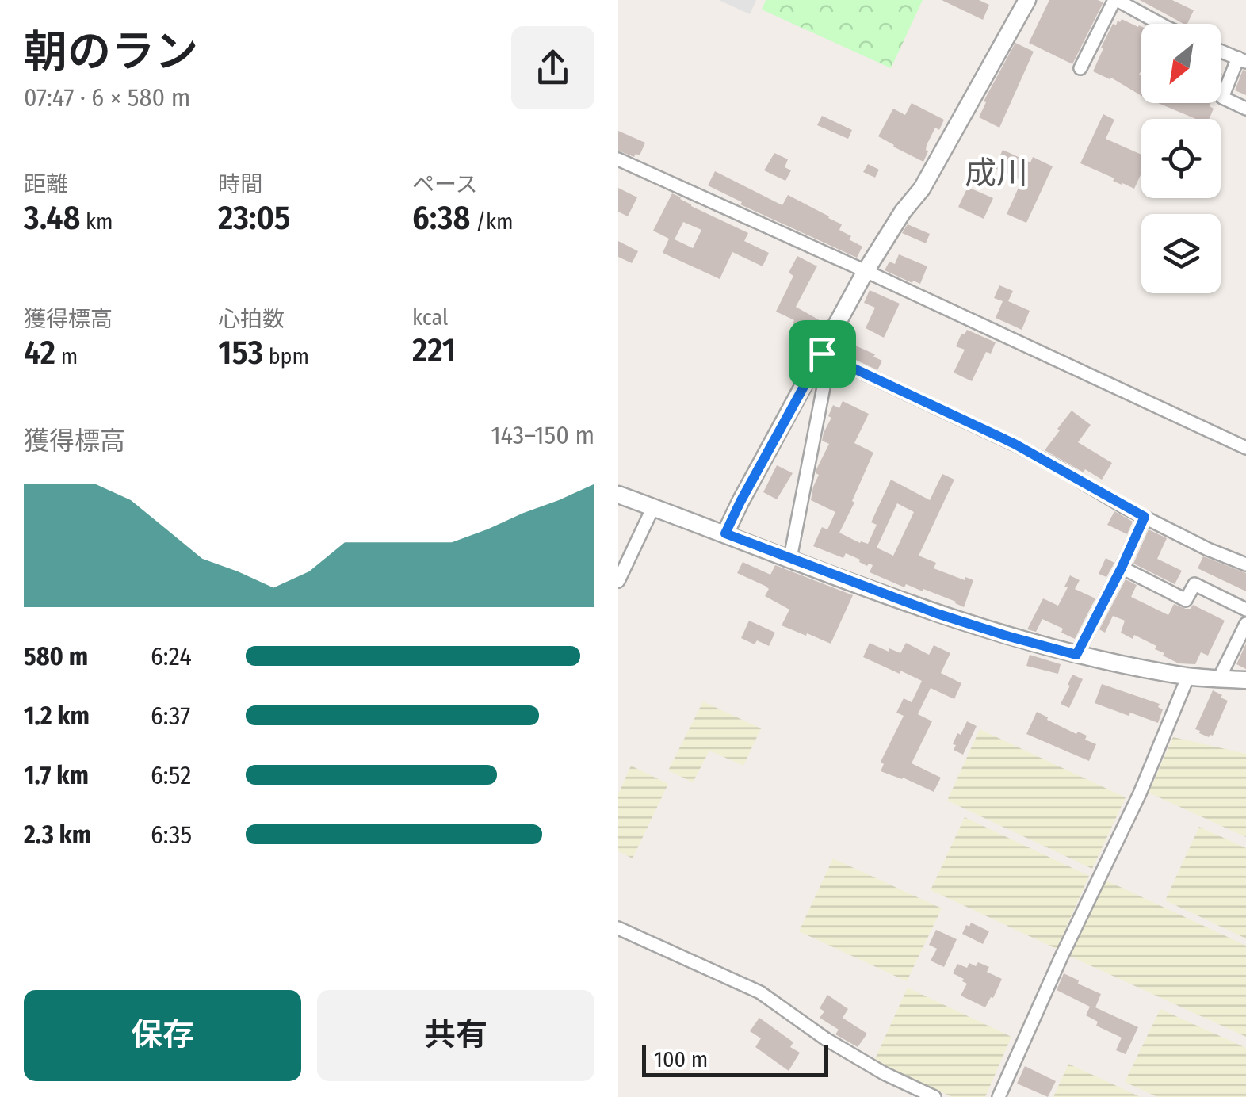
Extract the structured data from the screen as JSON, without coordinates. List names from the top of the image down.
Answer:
{
  "districts": ["成川"],
  "scale_bar": "100 m",
  "north": "bottom left",
  "page": {
    "heading": ["朝のラン", "07:47 · 6 × 580 m"],
    "stats": [
      ["距離", "3.48 km"],
      ["時間", "23:05"],
      ["ペース", "6:38 /km"],
      ["獲得標高", "42 m"],
      ["心拍数", "153 bpm"],
      ["kcal", "221"]
    ],
    "chart": ["獲得標高", "143–150 m"],
    "list": [
      {
        "name": "580 m",
        "note": "6:24"
      },
      {
        "name": "1.2 km",
        "note": "6:37"
      },
      {
        "name": "1.7 km",
        "note": "6:52"
      },
      {
        "name": "2.3 km",
        "note": "6:35"
      }
    ],
    "buttons": ["保存", "共有"],
    "scale": "100 m"
  }
}
